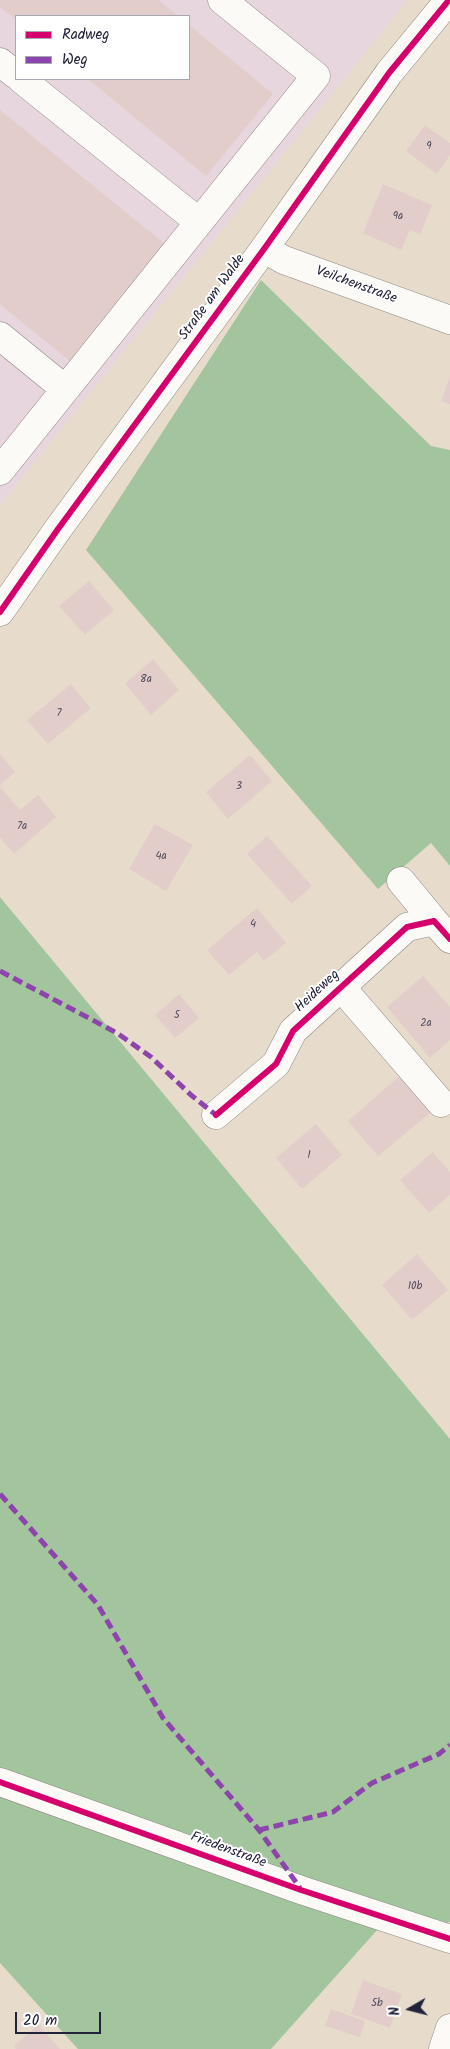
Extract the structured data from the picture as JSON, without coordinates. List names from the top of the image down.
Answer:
{
  "streets": {
    "street": [
      "Veilchenstraße",
      "Straße am Walde",
      "Heideweg",
      "Friedenstraße"
    ]
  },
  "crossings": [
    ["Veilchenstraße", "Straße am Walde"]
  ],
  "house_numbers": [
    "9",
    "9a",
    "8a",
    "7",
    "3",
    "7a",
    "4a",
    "4",
    "5",
    "2a",
    "1",
    "10b",
    "5b"
  ],
  "legend": ["Radweg", "Weg"],
  "scale_bar": "20 m",
  "north": "left"
}
